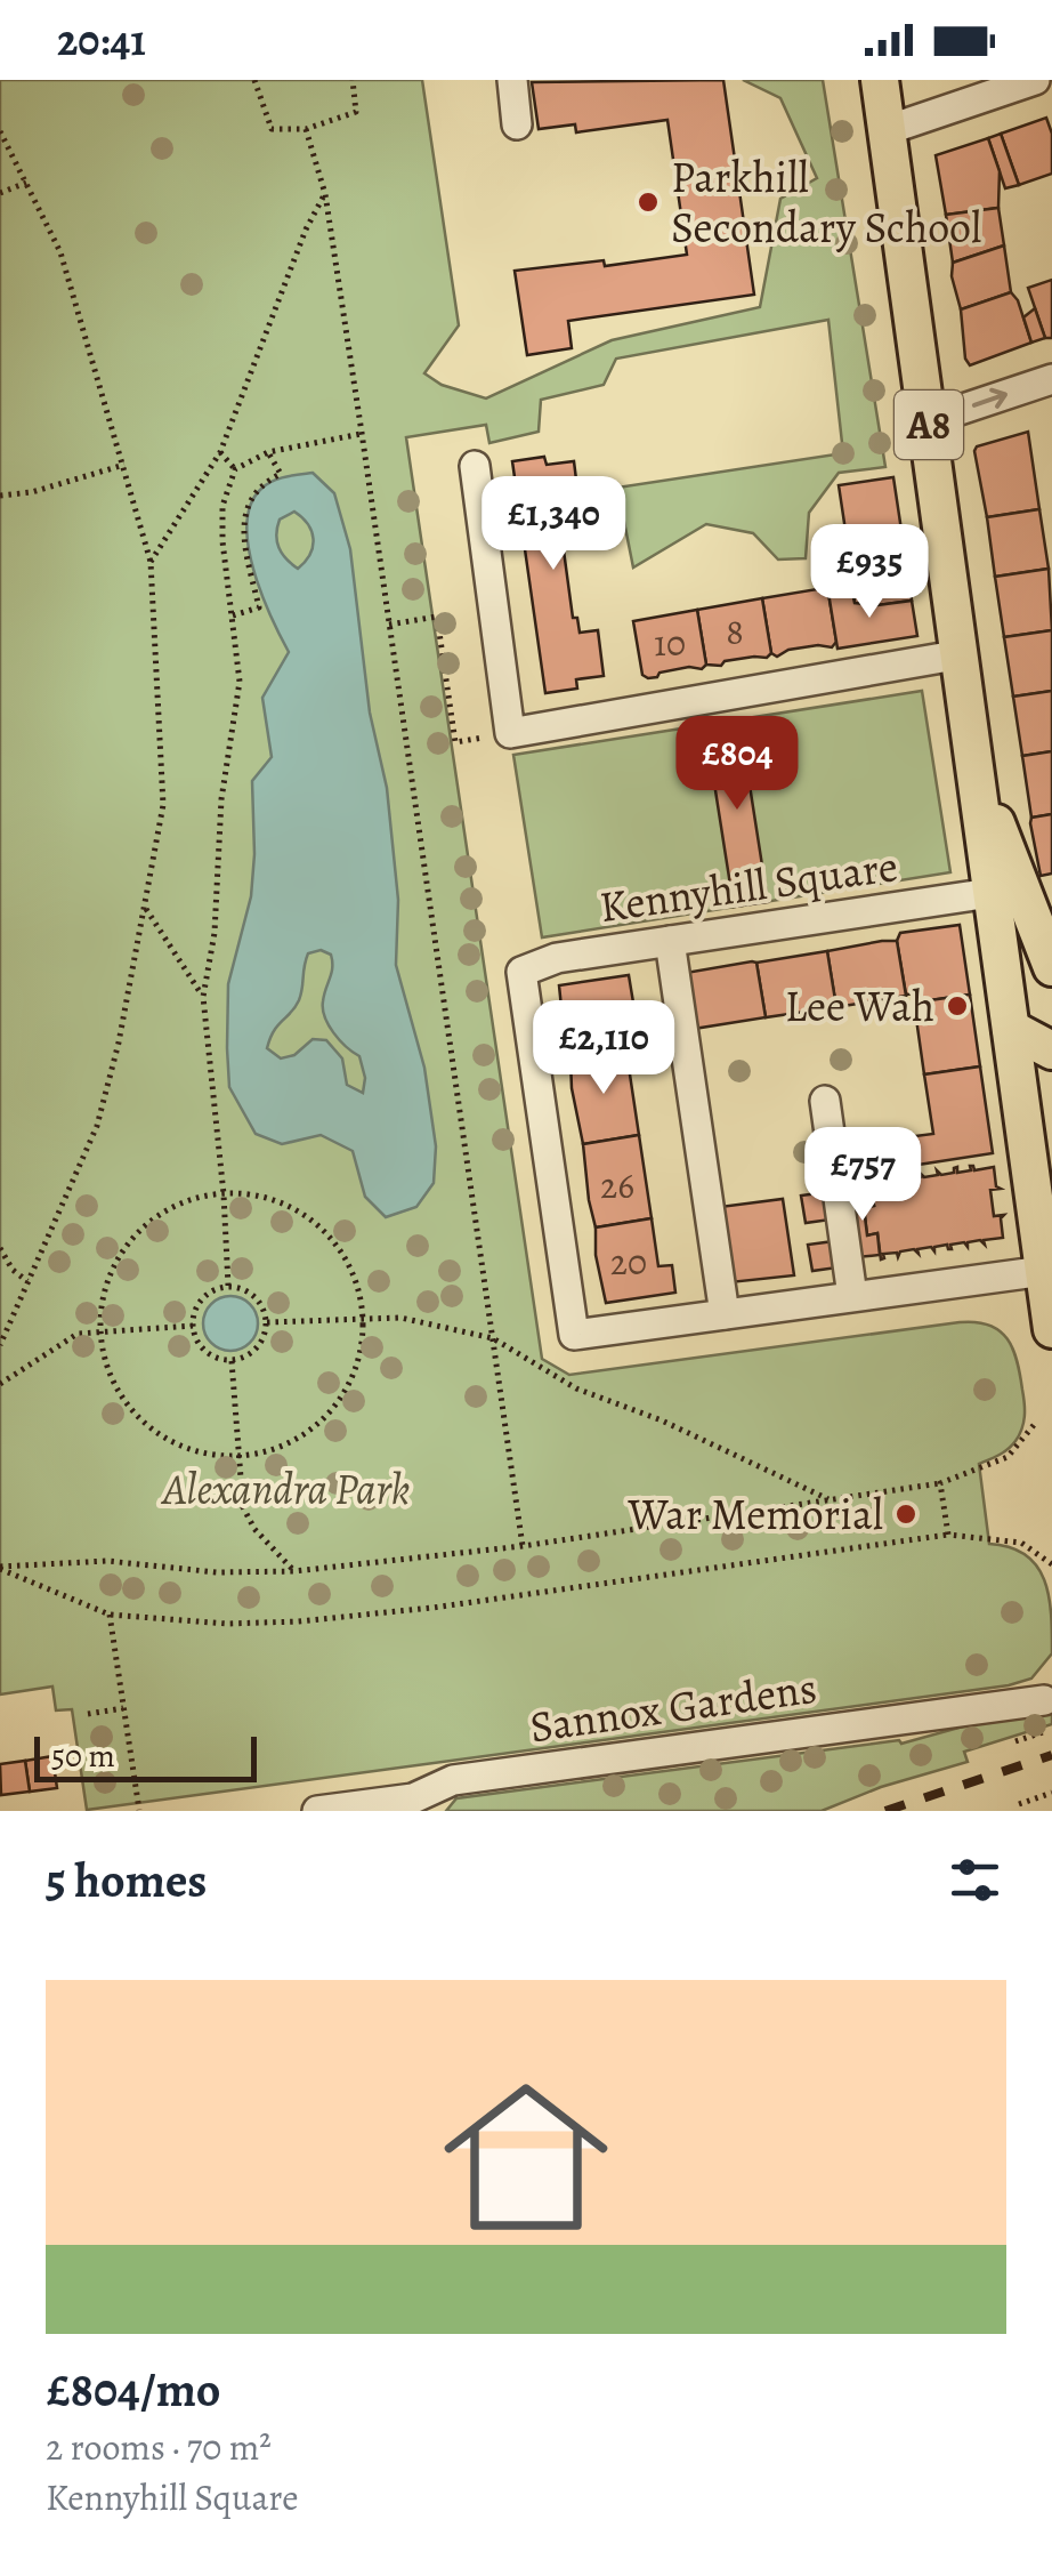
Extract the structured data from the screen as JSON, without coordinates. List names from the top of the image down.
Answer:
{
  "streets": {
    "main road": ["A8"],
    "street": ["Kennyhill Square", "Sannox Gardens"]
  },
  "crossings": [
    ["A8", "Kennyhill Square"]
  ],
  "parks": ["Alexandra Park"],
  "places": ["Parkhill Secondary School", "Lee Wah", "War Memorial"],
  "house_numbers": [
    "8",
    "10",
    "26",
    "20"
  ],
  "scale_bar": "50 m",
  "page": {
    "status": "20:41",
    "price": [
      "£1,340",
      "£935",
      "£804",
      "£2,110",
      "£757"
    ],
    "scale": "50 m",
    "heading": "5 homes",
    "list": [
      {
        "name": "£804/mo",
        "note": "2 rooms · 70 m² · Kennyhill Square"
      }
    ]
  }
}
